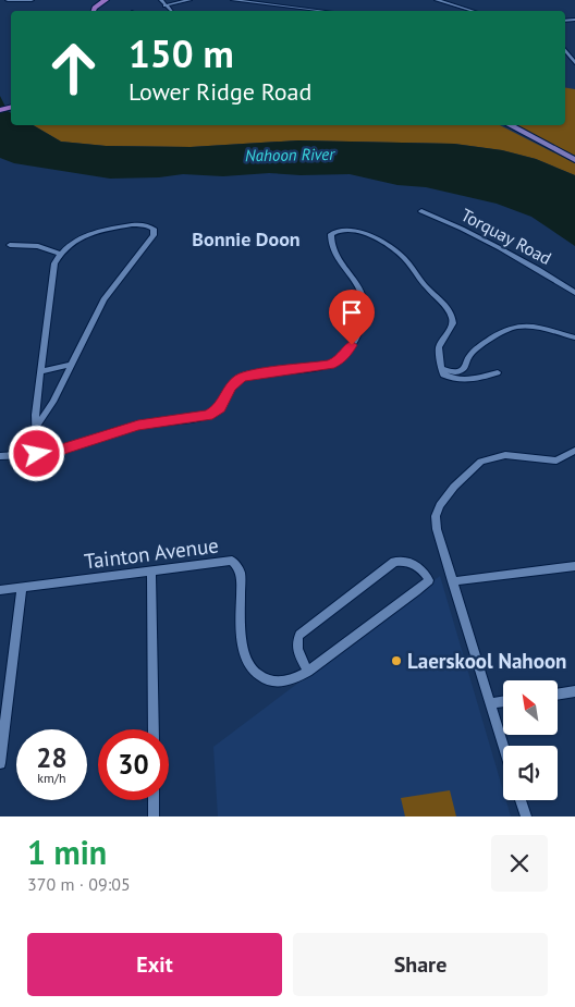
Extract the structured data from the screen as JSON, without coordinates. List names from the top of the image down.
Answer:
{
  "streets": {
    "street": ["Torquay Road", "Tainton Avenue"]
  },
  "districts": ["Bonnie Doon"],
  "water": ["Nahoon River"],
  "places": ["Laerskool Nahoon"],
  "north": "top left",
  "page": {
    "turn": ["150 m", "Lower Ridge Road"],
    "speed": "28 km/h",
    "limit": "30",
    "heading": ["1 min", "370 m · 09:05"],
    "buttons": ["Exit", "Share"]
  }
}
